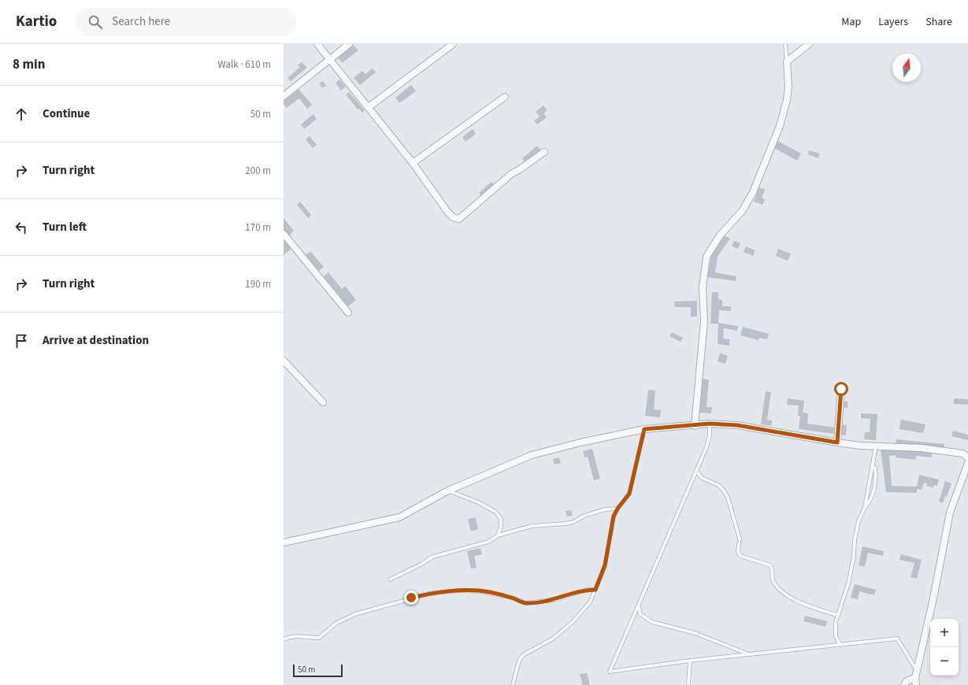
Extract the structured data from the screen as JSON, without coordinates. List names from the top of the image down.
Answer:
{
  "scale_bar": "50 m",
  "north": "top",
  "page": {
    "header": "Kartio",
    "search": "Search here",
    "nav": ["Map", "Layers", "Share"],
    "heading": ["8 min", "Walk · 610 m"],
    "list": [
      ["Continue", "50 m"],
      ["Turn right", "200 m"],
      ["Turn left", "170 m"],
      ["Turn right", "190 m"],
      "Arrive at destination"
    ],
    "map_buttons": ["+", "−"],
    "scale": "50 m"
  }
}
